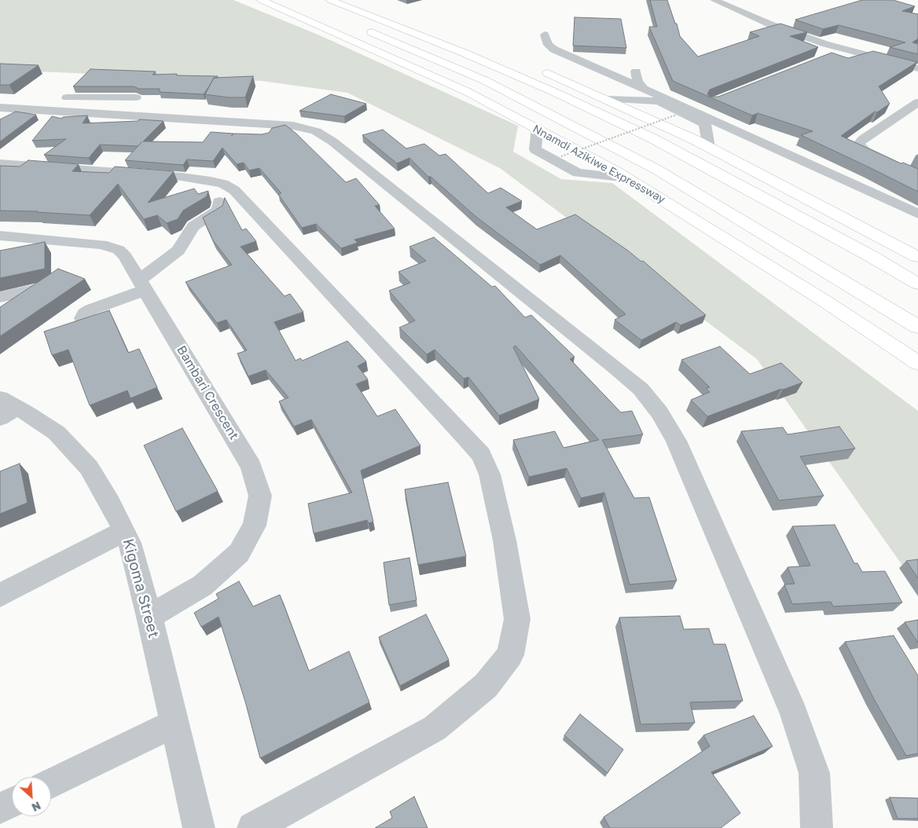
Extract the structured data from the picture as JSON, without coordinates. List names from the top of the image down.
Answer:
{
  "streets": {
    "highway": ["Nnamdi Azikiwe Expressway"],
    "street": ["Bambari Crescent", "Kigoma Street"]
  },
  "crossings": [
    ["Bambari Crescent", "Kigoma Street"]
  ],
  "north": "bottom right"
}
